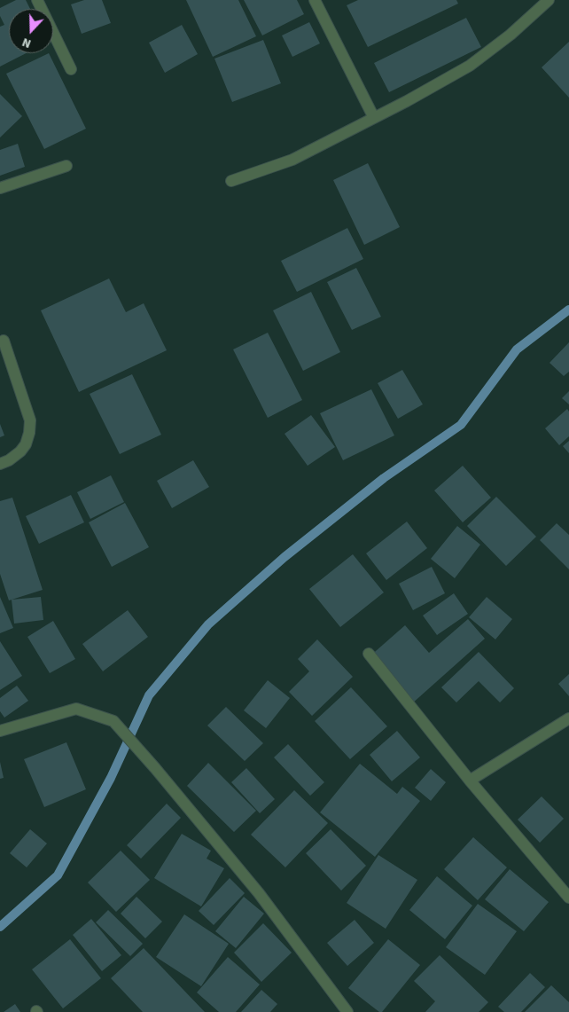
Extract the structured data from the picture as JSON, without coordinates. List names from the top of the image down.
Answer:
{
  "north": "bottom"
}
